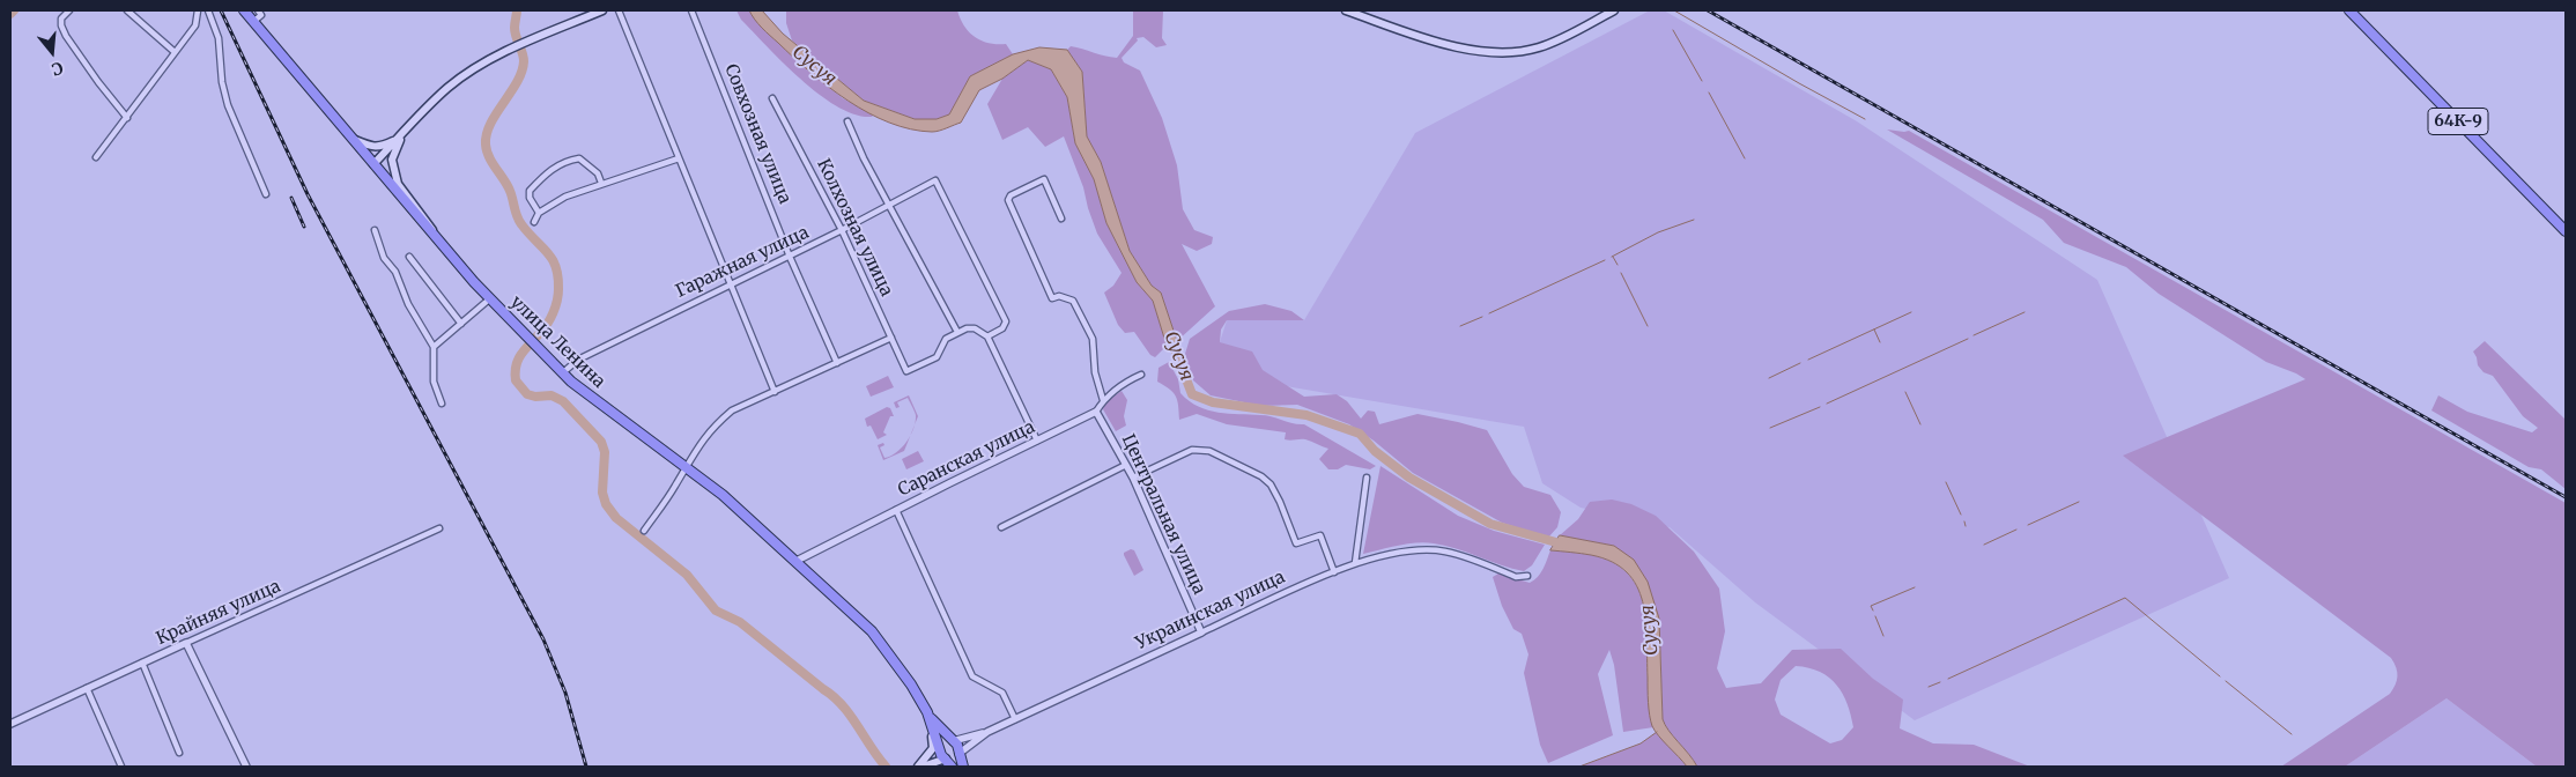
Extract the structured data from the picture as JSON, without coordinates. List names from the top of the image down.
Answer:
{
  "streets": {
    "main road": ["64К-9", "улица Ленина", "Украинская улица"],
    "street": [
      "Совхозная улица",
      "Колхозная улица",
      "Гаражная улица",
      "Саранская улица",
      "Центральная улица",
      "Крайняя улица"
    ]
  },
  "crossings": [
    ["Совхозная улица", "Гаражная улица"],
    ["Колхозная улица", "Гаражная улица"],
    ["Гаражная улица", "улица Ленина"],
    ["улица Ленина", "Саранская улица"],
    ["улица Ленина", "Украинская улица"],
    ["Саранская улица", "Центральная улица"],
    ["Центральная улица", "Украинская улица"]
  ],
  "water": ["Сусуя"],
  "north": "bottom"
}
